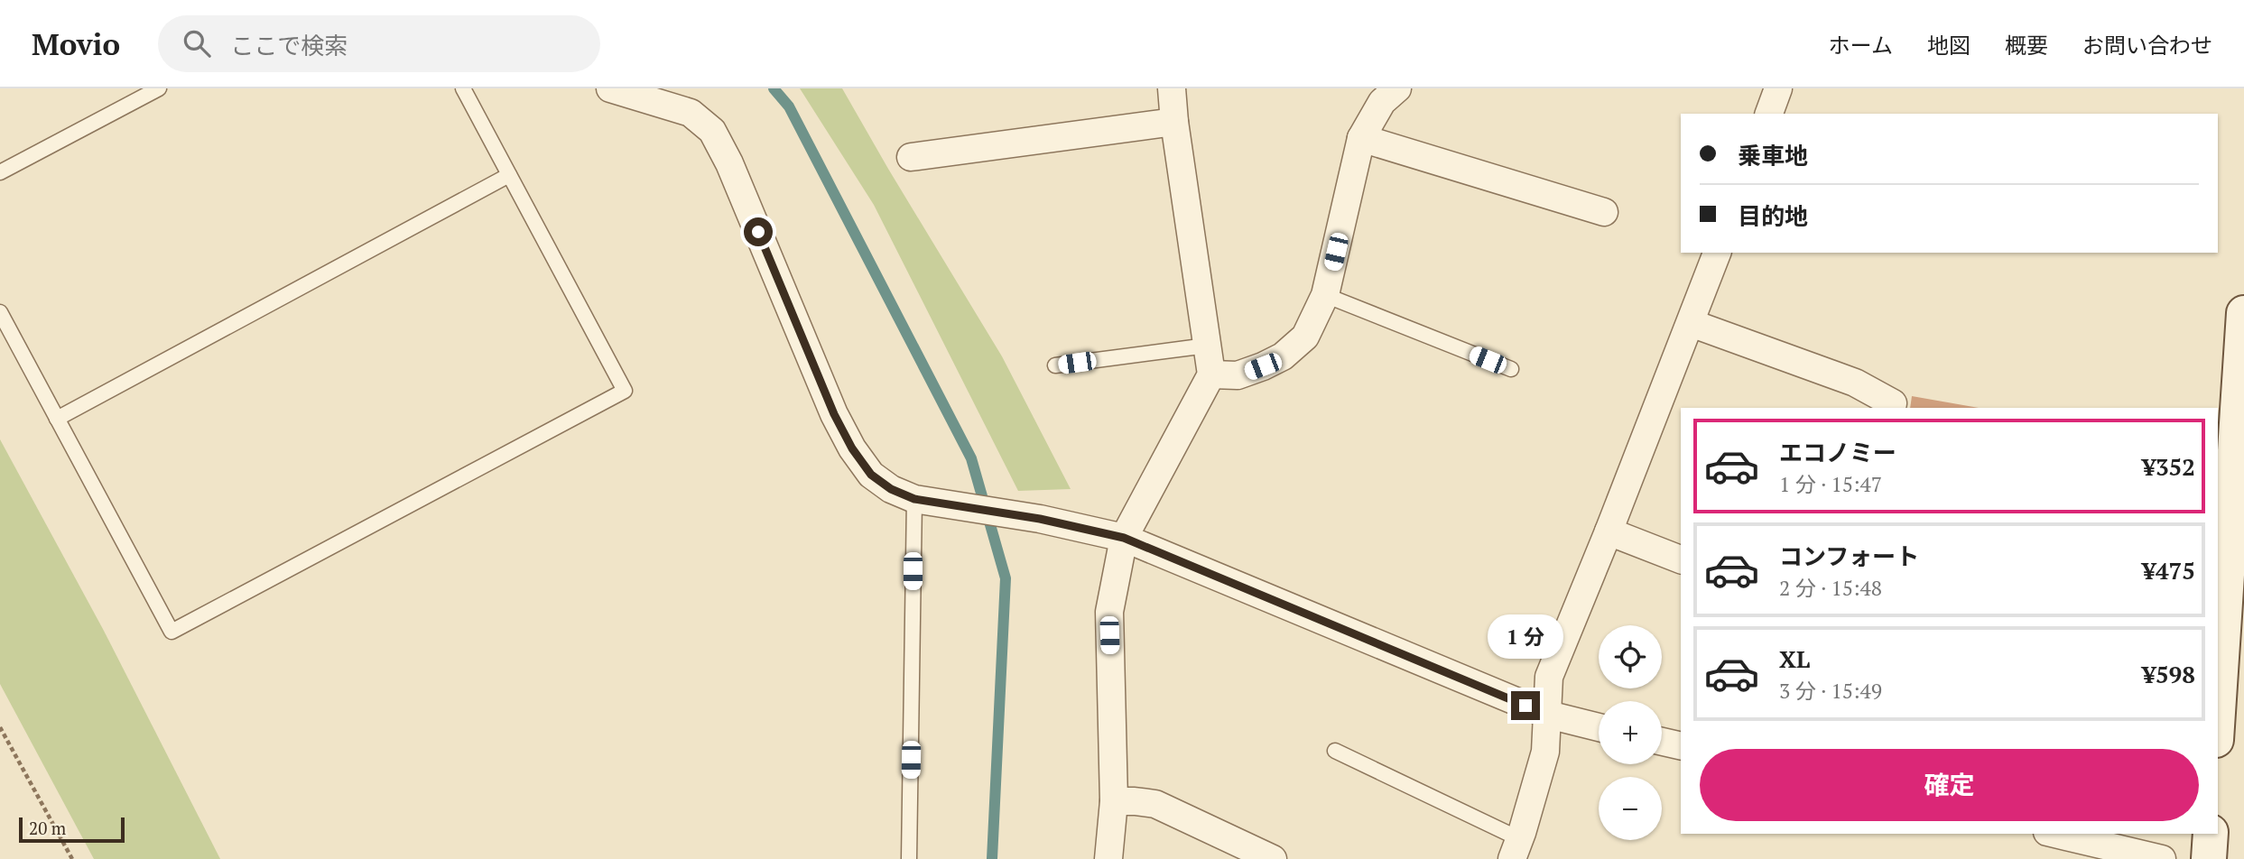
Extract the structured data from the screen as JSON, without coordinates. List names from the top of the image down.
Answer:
{
  "scale_bar": "20 m",
  "page": {
    "header": "Movio",
    "search": "ここで検索",
    "nav": [
      "ホーム",
      "地図",
      "概要",
      "お問い合わせ"
    ],
    "banner": ["乗車地", "目的地"],
    "list": [
      {
        "name": "エコノミー",
        "note": "1 分 · 15:47",
        "value": "¥352"
      },
      {
        "name": "コンフォート",
        "note": "2 分 · 15:48",
        "value": "¥475"
      },
      {
        "name": "XL",
        "note": "3 分 · 15:49",
        "value": "¥598"
      }
    ],
    "bubble": "1 分",
    "map_buttons": ["+", "−"],
    "buttons": "確定",
    "scale": "20 m"
  }
}
